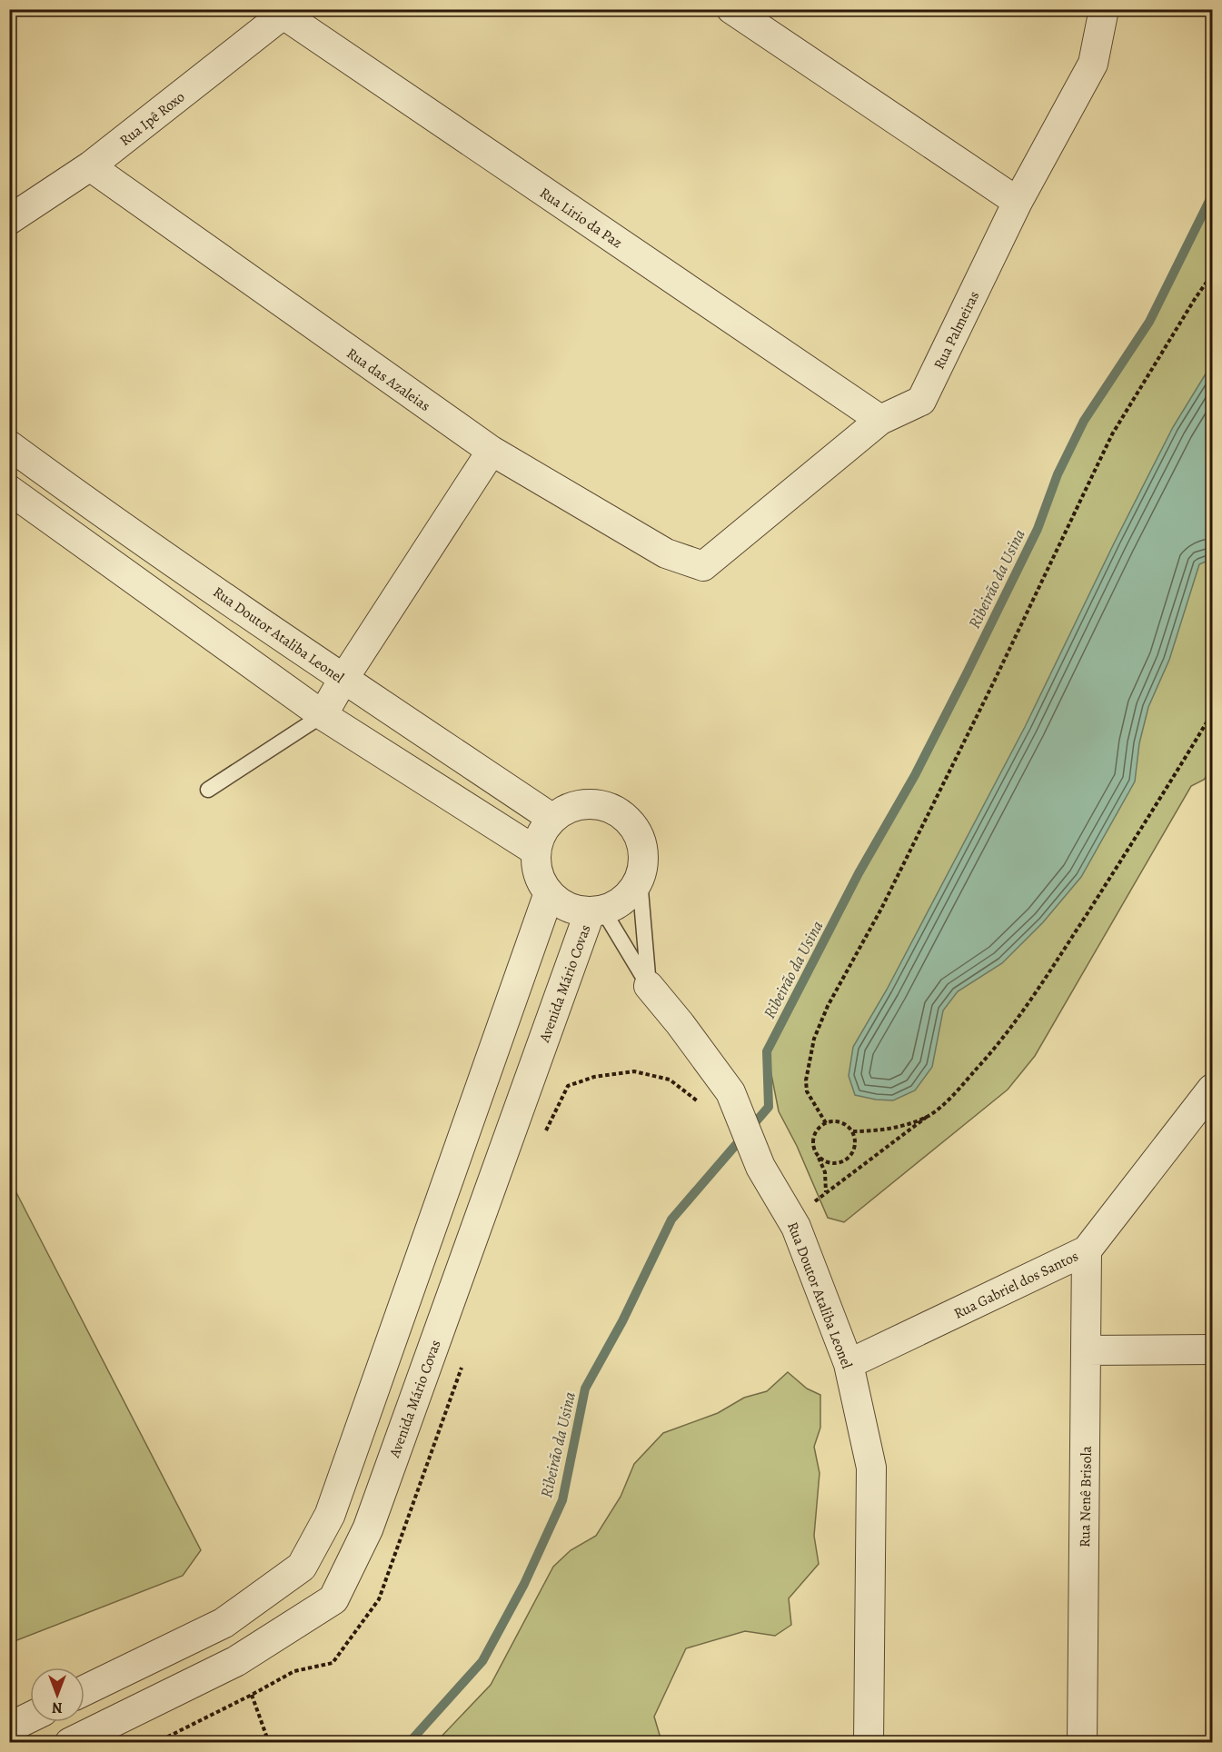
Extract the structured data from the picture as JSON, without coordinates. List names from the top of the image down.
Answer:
{
  "streets": {
    "street": [
      "Rua Ipê Roxo",
      "Rua Lirio da Paz",
      "Rua Palmeiras",
      "Rua das Azaleias",
      "Rua Doutor Ataliba Leonel",
      "Avenida Mário Covas",
      "Rua Gabriel dos Santos",
      "Rua Nenê Brisola"
    ]
  },
  "crossings": [
    ["Rua Ipê Roxo", "Rua Lirio da Paz"],
    ["Rua Ipê Roxo", "Rua das Azaleias"],
    ["Rua Lirio da Paz", "Rua Palmeiras"],
    ["Rua Palmeiras", "Rua das Azaleias"],
    ["Rua Doutor Ataliba Leonel", "Avenida Mário Covas"],
    ["Rua Doutor Ataliba Leonel", "Rua Gabriel dos Santos"],
    ["Rua Gabriel dos Santos", "Rua Nenê Brisola"]
  ],
  "water": ["Ribeirão da Usina"],
  "north": "bottom"
}
